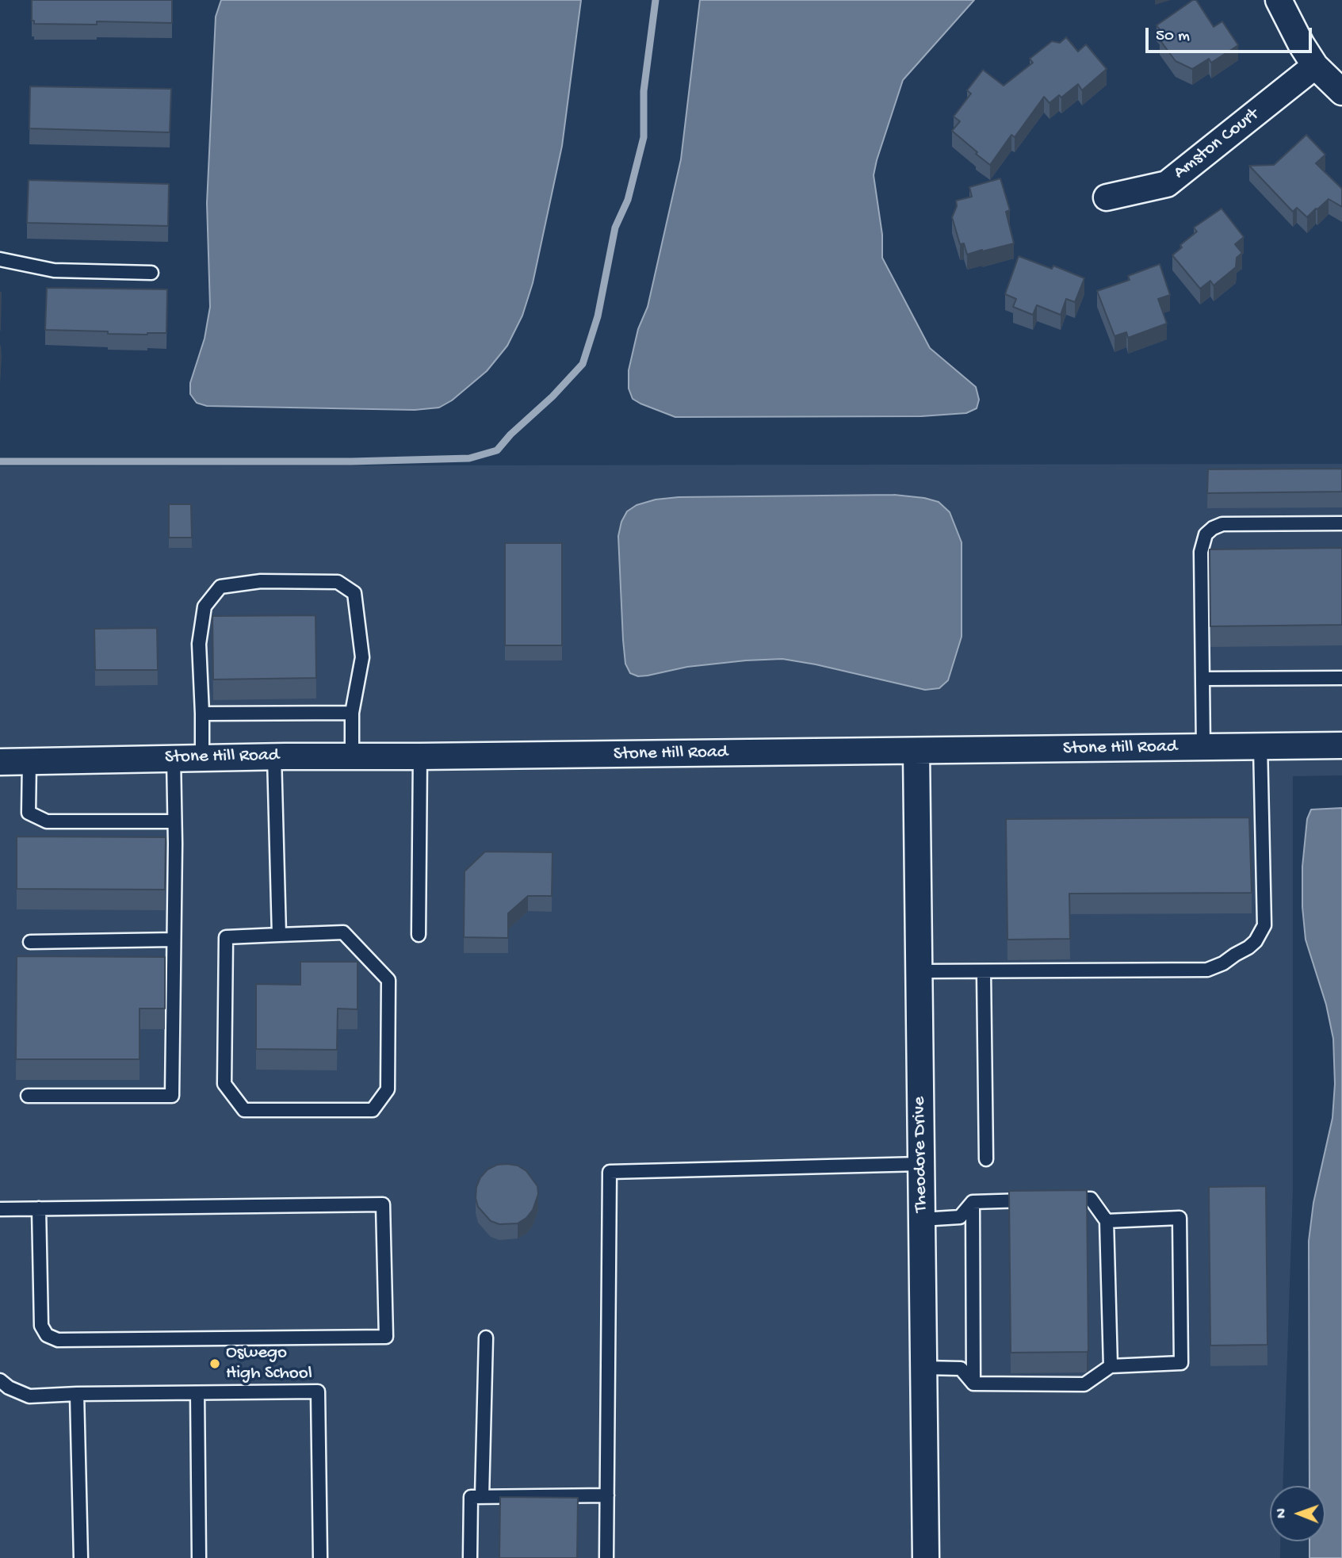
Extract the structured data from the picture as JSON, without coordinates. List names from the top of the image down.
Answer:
{
  "streets": {
    "street": ["Amston Court", "Stone Hill Road", "Theodore Drive"]
  },
  "crossings": [
    ["Stone Hill Road", "Theodore Drive"]
  ],
  "places": ["Oswego High School"],
  "scale_bar": "50 m",
  "north": "left"
}
